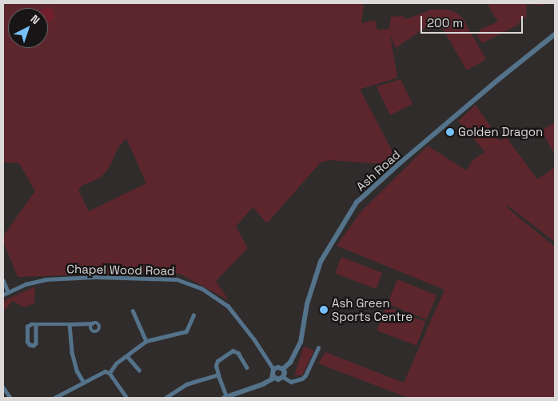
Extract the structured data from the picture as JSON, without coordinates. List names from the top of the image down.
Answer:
{
  "streets": {
    "street": ["Ash Road", "Chapel Wood Road"]
  },
  "crossings": [
    ["Ash Road", "Chapel Wood Road"]
  ],
  "places": ["Golden Dragon", "Ash Green Sports Centre"],
  "scale_bar": "200 m",
  "north": "top right"
}
